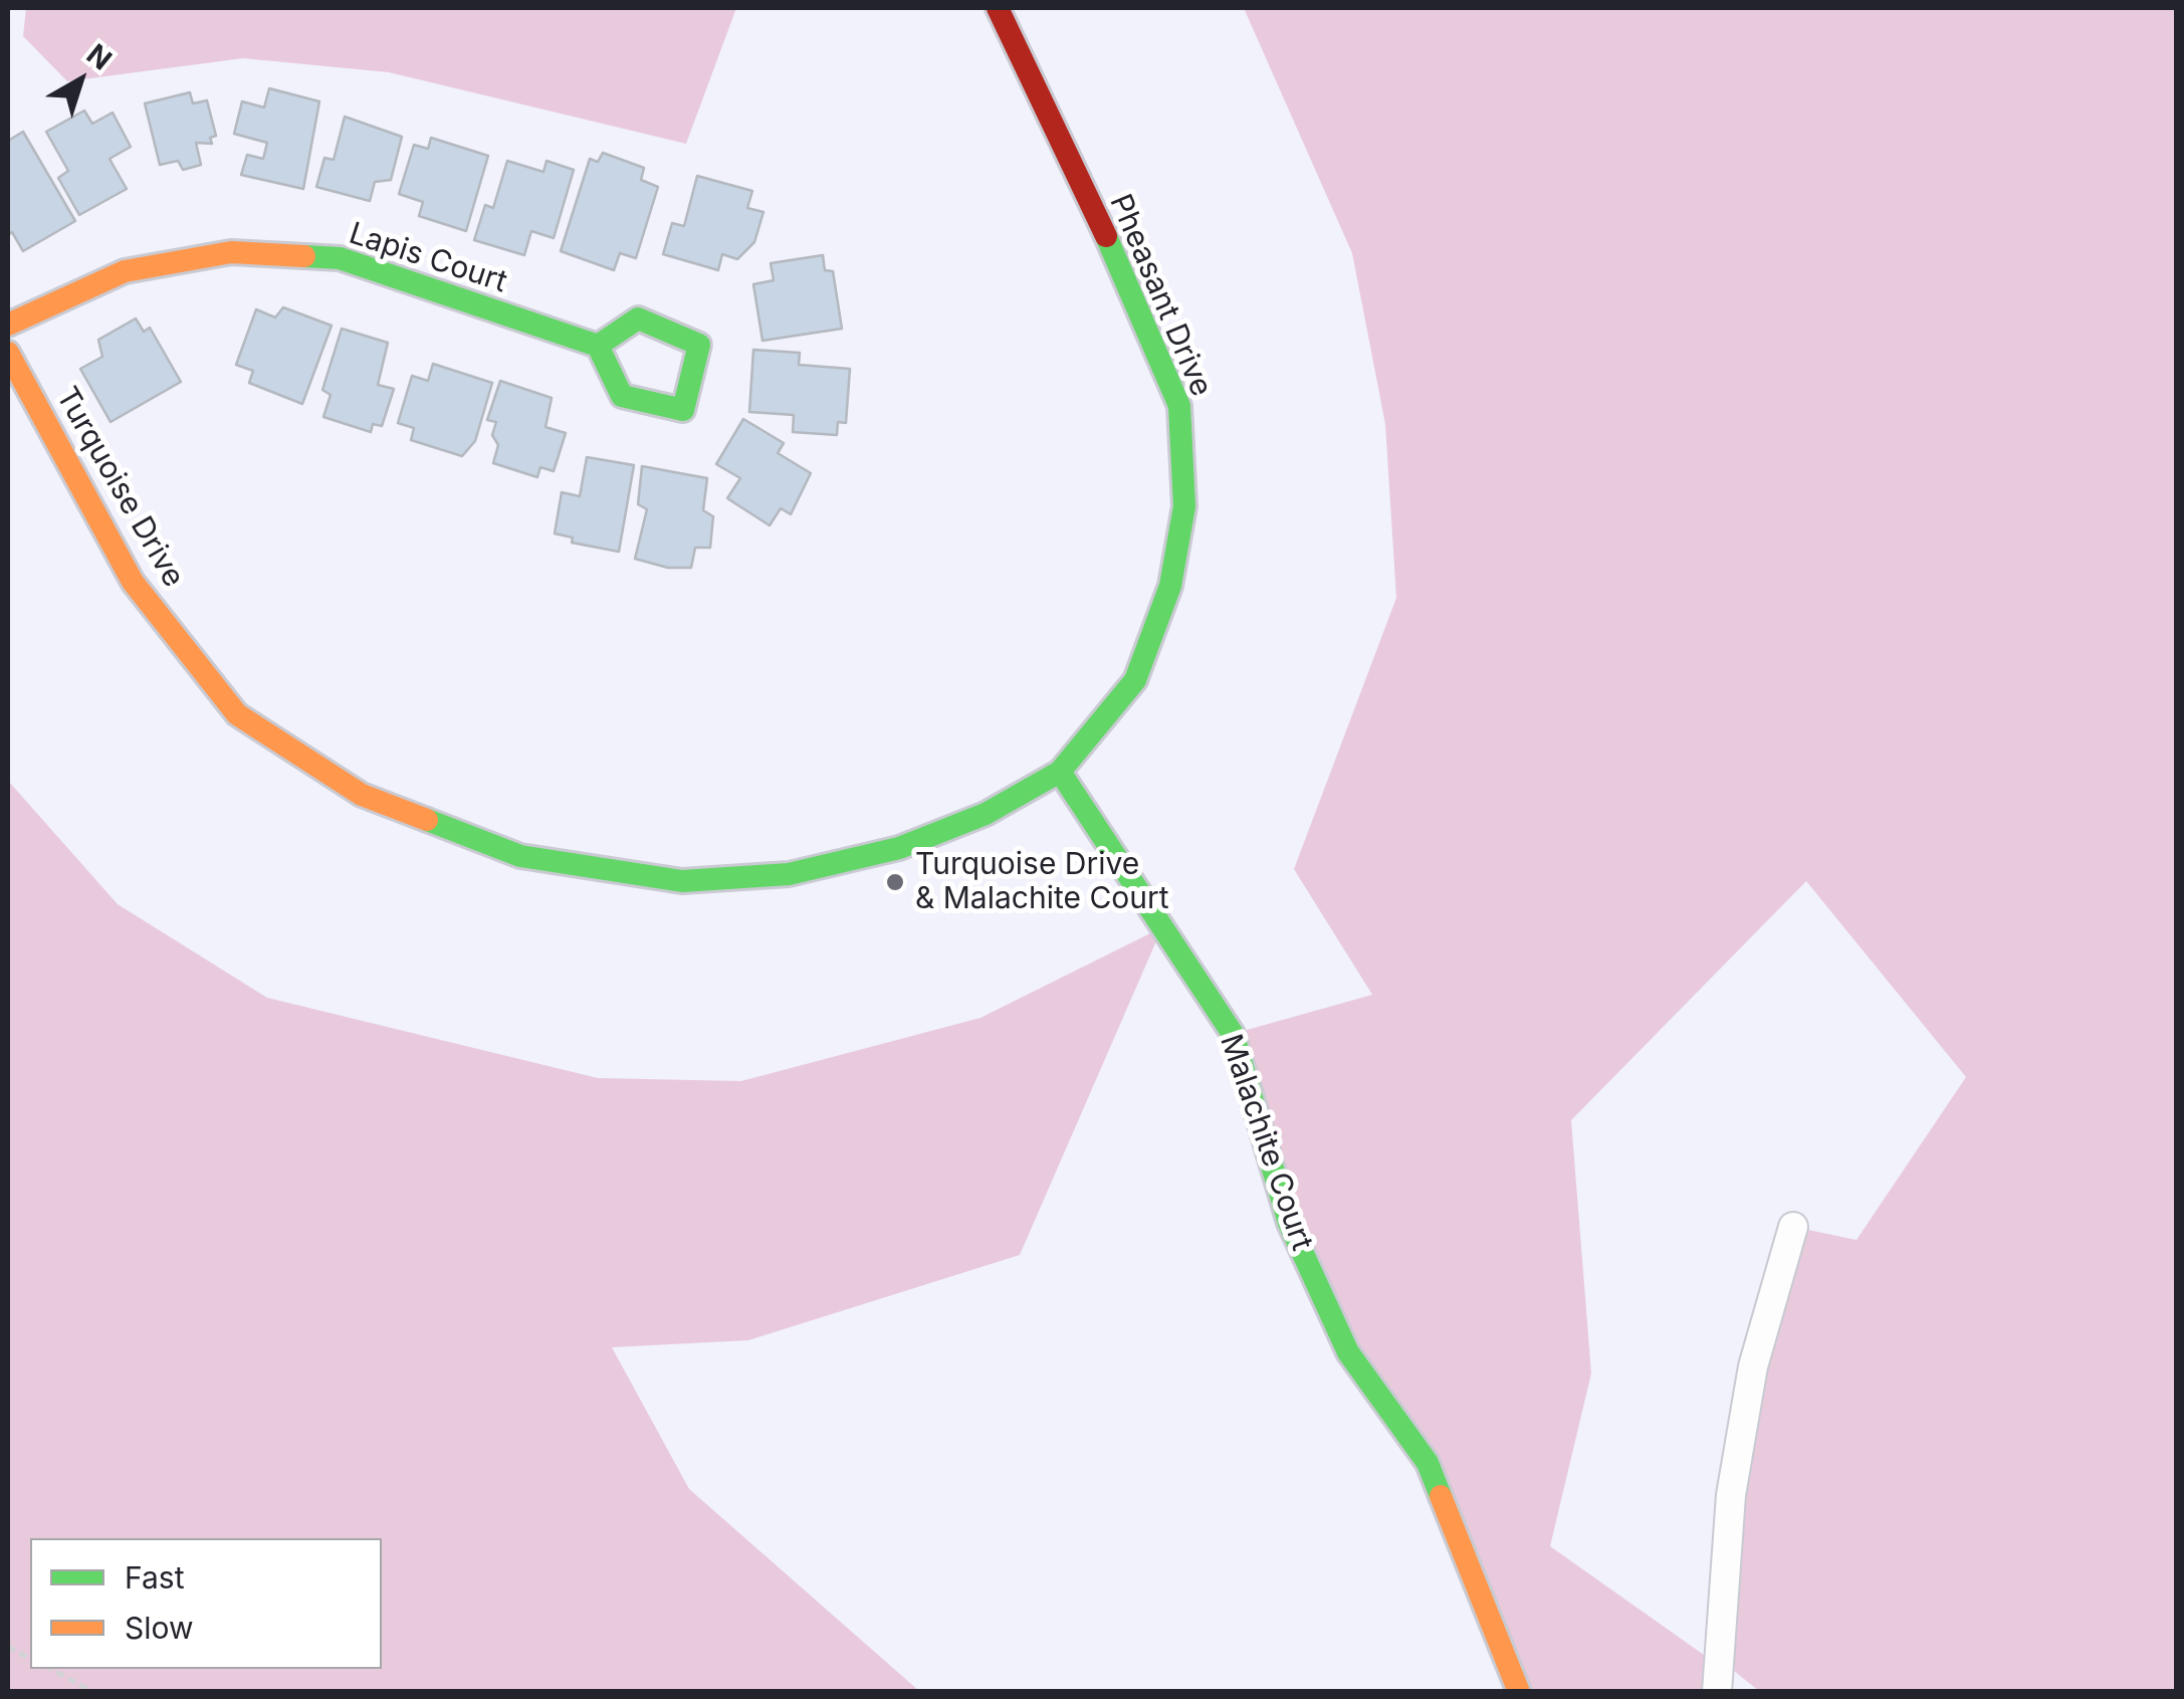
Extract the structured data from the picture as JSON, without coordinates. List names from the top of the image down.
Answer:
{
  "streets": {
    "street": [
      "Lapis Court",
      "Pheasant Drive",
      "Turquoise Drive",
      "Malachite Court"
    ]
  },
  "crossings": [
    ["Pheasant Drive", "Turquoise Drive"],
    ["Pheasant Drive", "Malachite Court"],
    ["Turquoise Drive", "Malachite Court"]
  ],
  "places": ["Turquoise Drive & Malachite Court"],
  "legend": ["Fast", "Slow"],
  "north": "top right"
}
